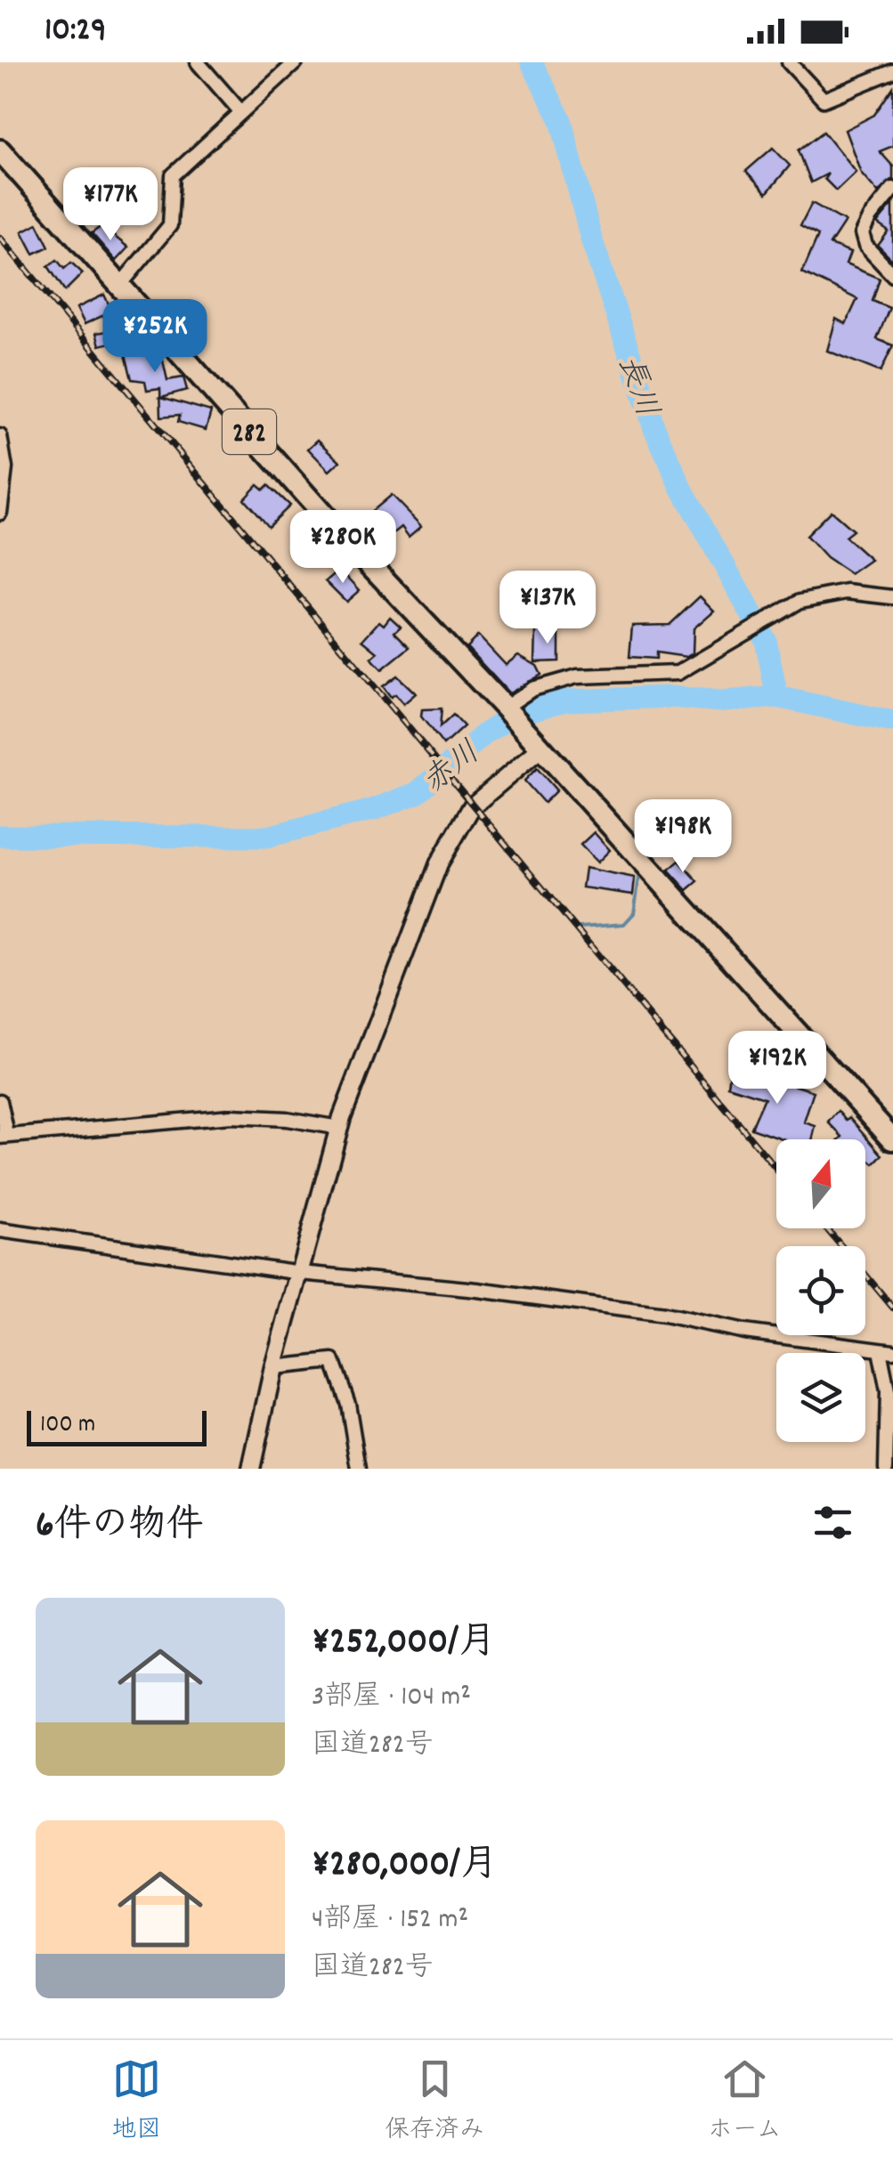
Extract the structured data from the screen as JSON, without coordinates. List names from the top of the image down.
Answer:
{
  "streets": {
    "highway": ["282"]
  },
  "water": ["長川", "赤川"],
  "scale_bar": "100 m",
  "north": "top",
  "page": {
    "status": "10:29",
    "price": [
      "¥177K",
      "¥252K",
      "¥280K",
      "¥137K",
      "¥198K",
      "¥192K"
    ],
    "scale": "100 m",
    "heading": "6件の物件",
    "list": [
      {
        "name": "¥252,000/月",
        "note": "3部屋 · 104 m² · 国道282号"
      },
      {
        "name": "¥280,000/月",
        "note": "4部屋 · 152 m² · 国道282号"
      }
    ],
    "tabs": ["地図", "保存済み", "ホーム"]
  }
}
